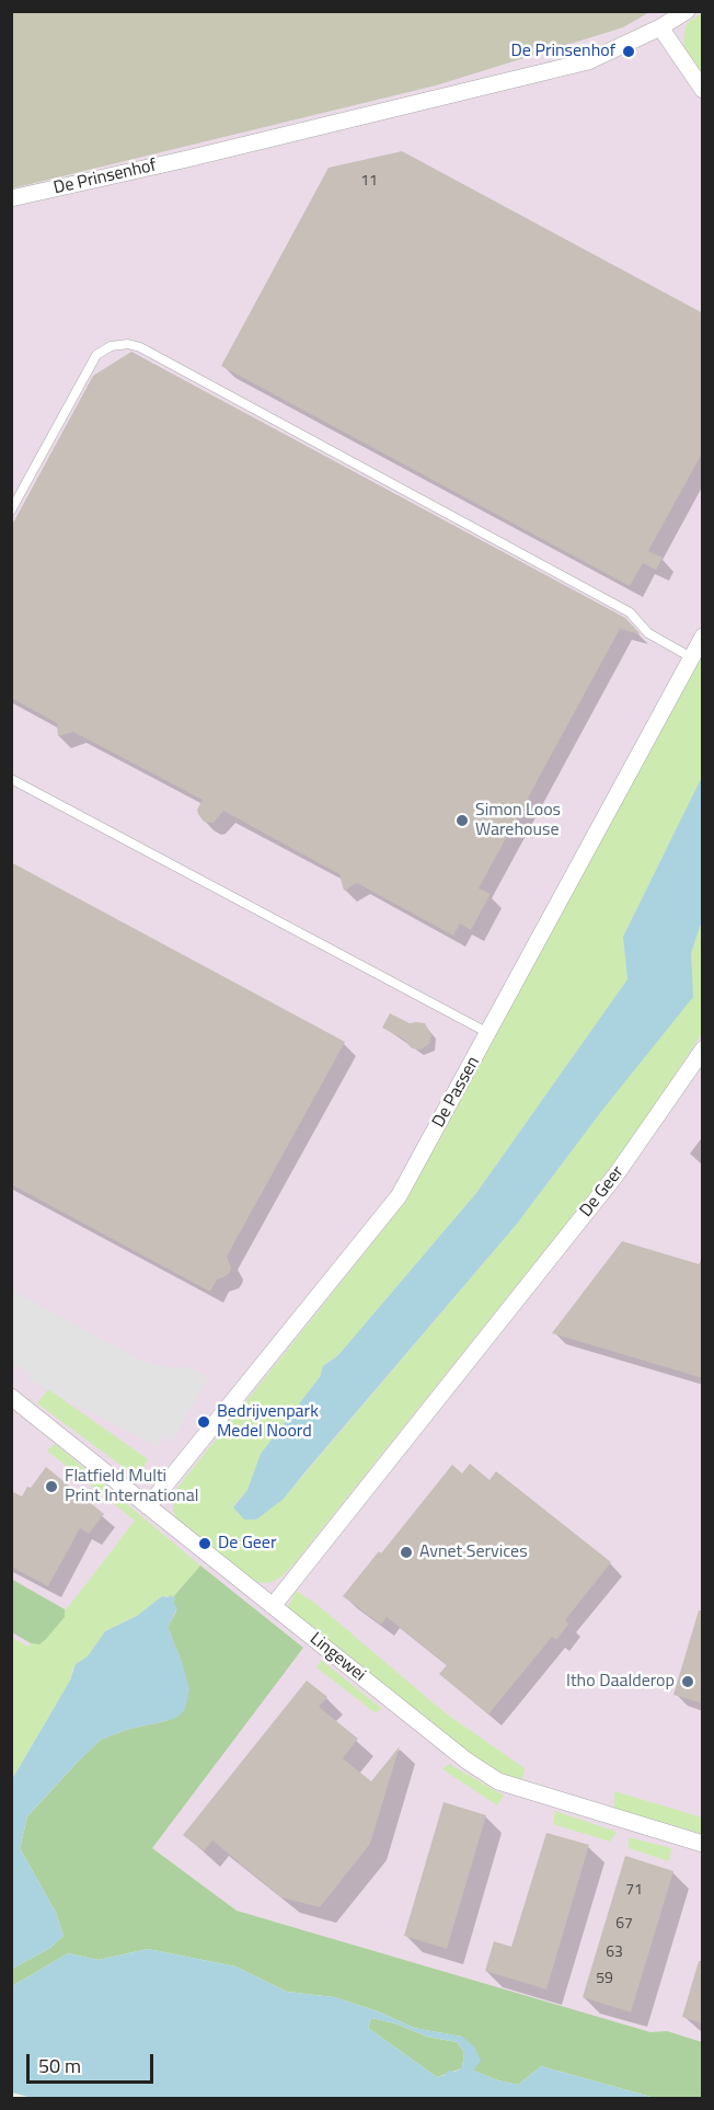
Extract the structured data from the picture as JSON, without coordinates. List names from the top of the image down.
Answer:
{
  "streets": {
    "street": [
      "De Prinsenhof",
      "De Passen",
      "De Geer",
      "Lingewei"
    ]
  },
  "crossings": [
    ["De Passen", "Lingewei"],
    ["De Geer", "Lingewei"]
  ],
  "places": [
    "De Prinsenhof",
    "Simon Loos Warehouse",
    "Bedrijvenpark Medel Noord",
    "Flatfield Multi Print International",
    "De Geer",
    "Avnet Services",
    "Itho Daalderop"
  ],
  "house_numbers": [
    "11",
    "71",
    "67",
    "63",
    "59"
  ],
  "scale_bar": "50 m"
}
